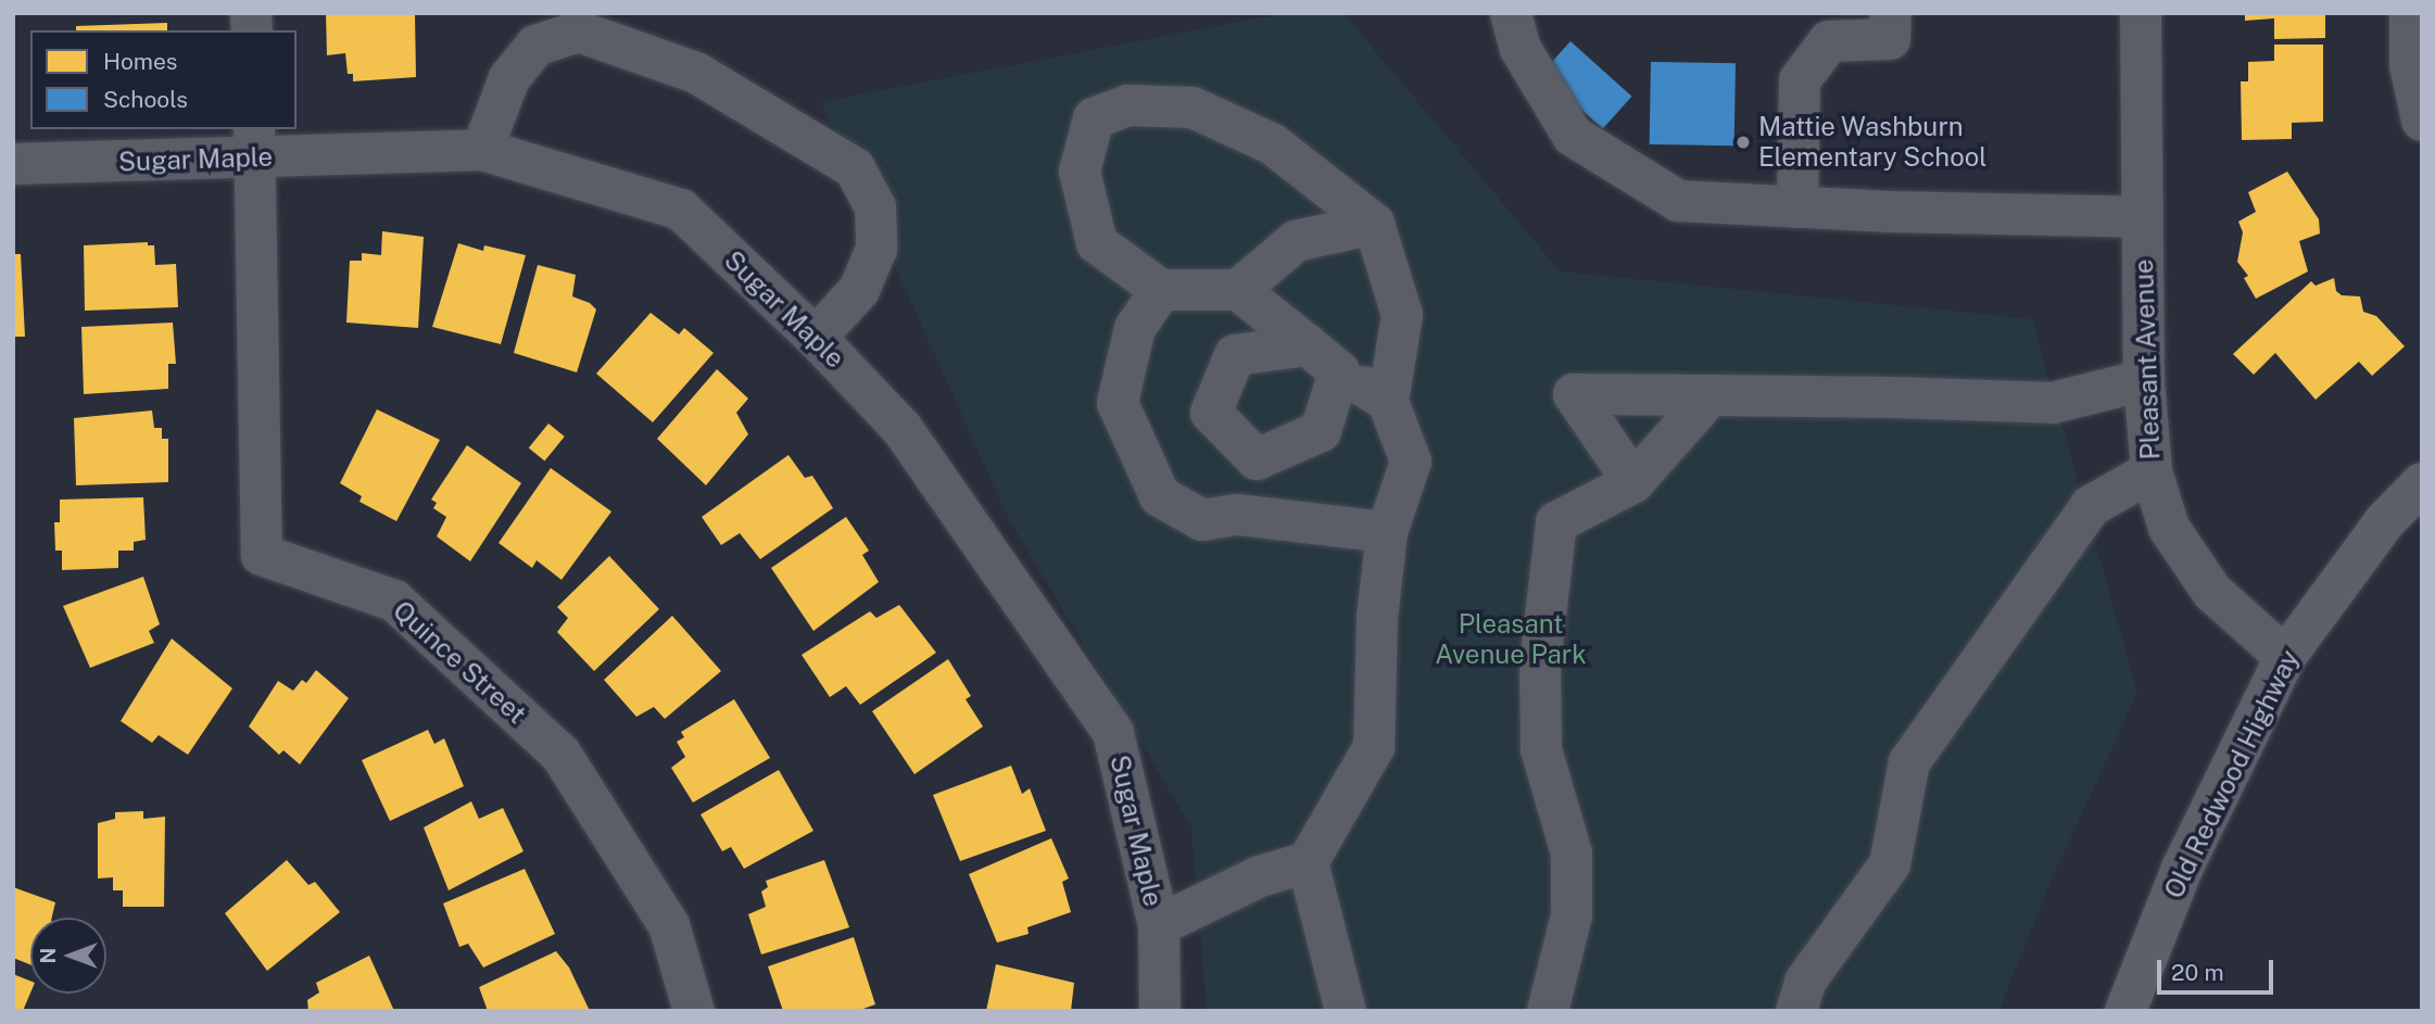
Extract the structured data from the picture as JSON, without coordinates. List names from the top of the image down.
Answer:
{
  "streets": {
    "main road": ["Old Redwood Highway"],
    "street": ["Sugar Maple", "Pleasant Avenue", "Quince Street"]
  },
  "crossings": [
    ["Sugar Maple", "Quince Street"],
    ["Pleasant Avenue", "Old Redwood Highway"]
  ],
  "parks": ["Pleasant Avenue Park"],
  "places": ["Mattie Washburn Elementary School"],
  "legend": ["Homes", "Schools"],
  "scale_bar": "20 m",
  "north": "left"
}
